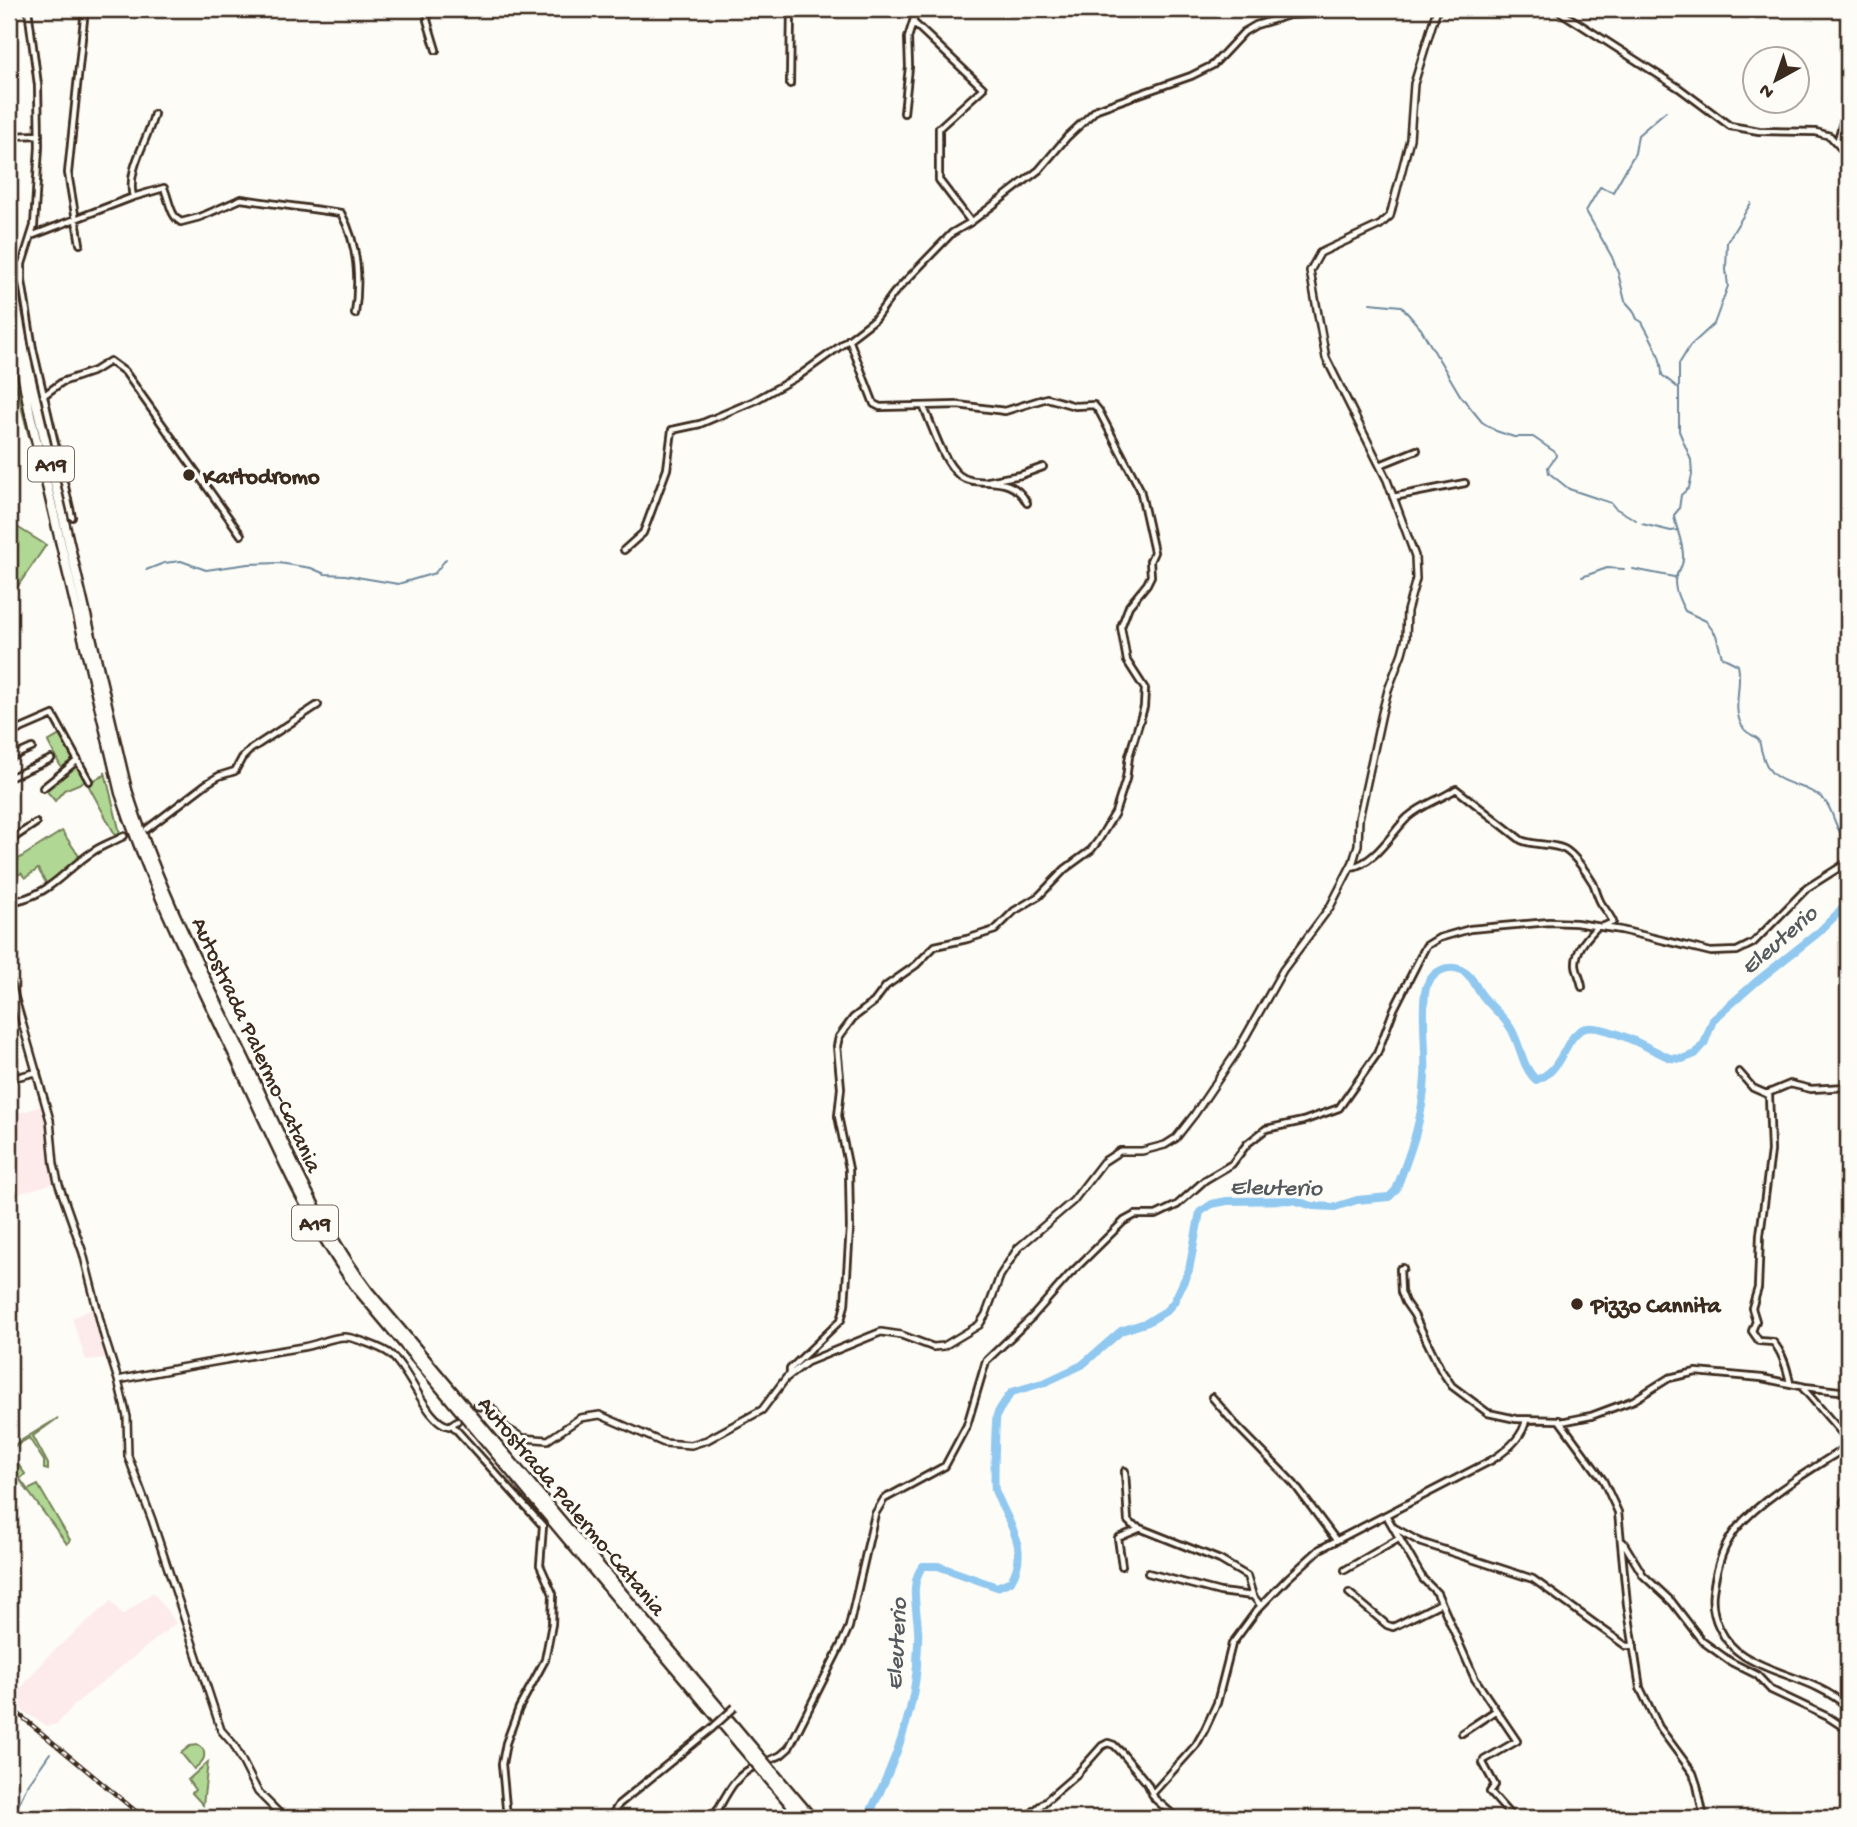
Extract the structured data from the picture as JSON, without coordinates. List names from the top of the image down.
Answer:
{
  "streets": {
    "highway": ["A19", "Autostrada Palermo-Catania"]
  },
  "crossings": [
    ["A19", "Autostrada Palermo-Catania"]
  ],
  "water": ["Eleuterio"],
  "places": ["Kartodromo", "Pizzo Cannita"],
  "north": "bottom left"
}
